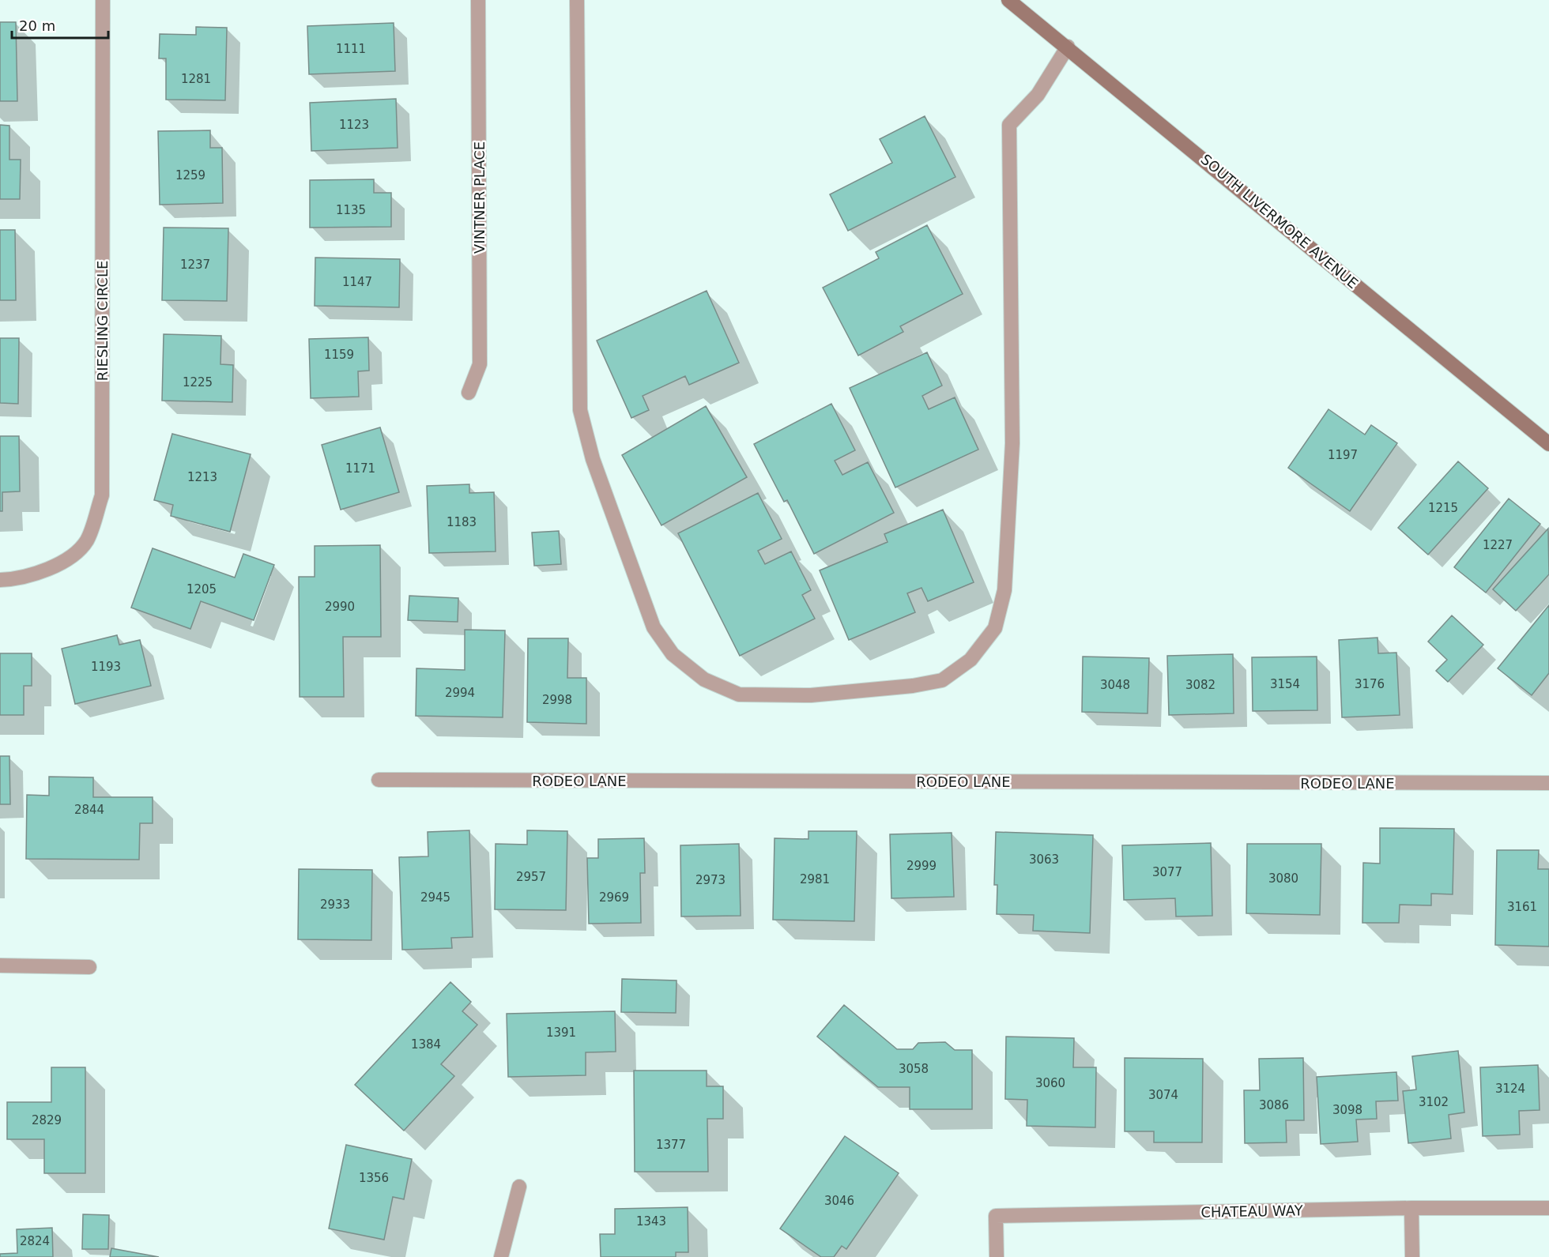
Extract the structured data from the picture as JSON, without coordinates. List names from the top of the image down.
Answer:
{
  "streets": {
    "main road": ["SOUTH LIVERMORE AVENUE"],
    "street": [
      "VINTNER PLACE",
      "RIESLING CIRCLE",
      "RODEO LANE",
      "CHATEAU WAY"
    ]
  },
  "house_numbers": [
    "1111",
    "1281",
    "1123",
    "1259",
    "1135",
    "1237",
    "1147",
    "1159",
    "1225",
    "1197",
    "1171",
    "1213",
    "1215",
    "1183",
    "1227",
    "1205",
    "2990",
    "1193",
    "3154",
    "3176",
    "3048",
    "3082",
    "2994",
    "2998",
    "2844",
    "3063",
    "2999",
    "3077",
    "2957",
    "3080",
    "2981",
    "2973",
    "2945",
    "2969",
    "2933",
    "3161",
    "1391",
    "1384",
    "3058",
    "3060",
    "3124",
    "3074",
    "3102",
    "3086",
    "3098",
    "2829",
    "1377",
    "1356",
    "3046",
    "1343",
    "2824"
  ],
  "scale_bar": "20 m"
}
